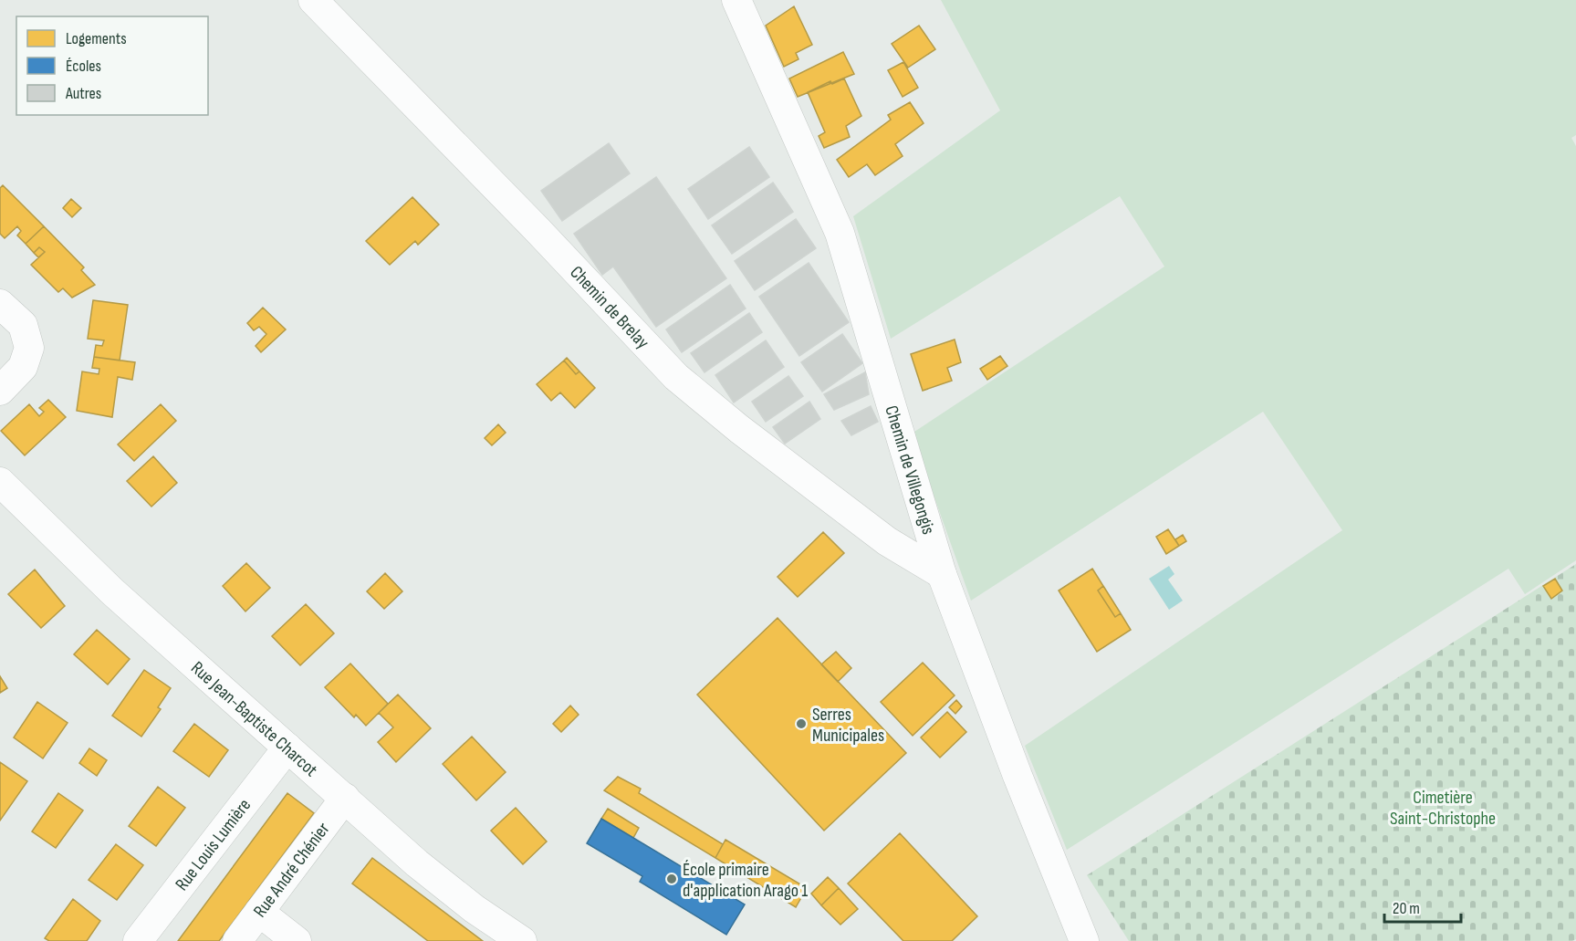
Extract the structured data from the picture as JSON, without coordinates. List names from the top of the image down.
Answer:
{
  "streets": {
    "street": [
      "Chemin de Brelay",
      "Chemin de Villegongis",
      "Rue Jean-Baptiste Charcot",
      "Rue Louis Lumière",
      "Rue André Chénier"
    ]
  },
  "crossings": [
    ["Chemin de Brelay", "Chemin de Villegongis"],
    ["Rue Jean-Baptiste Charcot", "Rue Louis Lumière"],
    ["Rue Jean-Baptiste Charcot", "Rue André Chénier"]
  ],
  "parks": ["Cimetière Saint-Christophe"],
  "places": ["Serres Municipales", "École primaire d'application Arago 1"],
  "legend": ["Logements", "Écoles", "Autres"],
  "scale_bar": "20 m"
}
